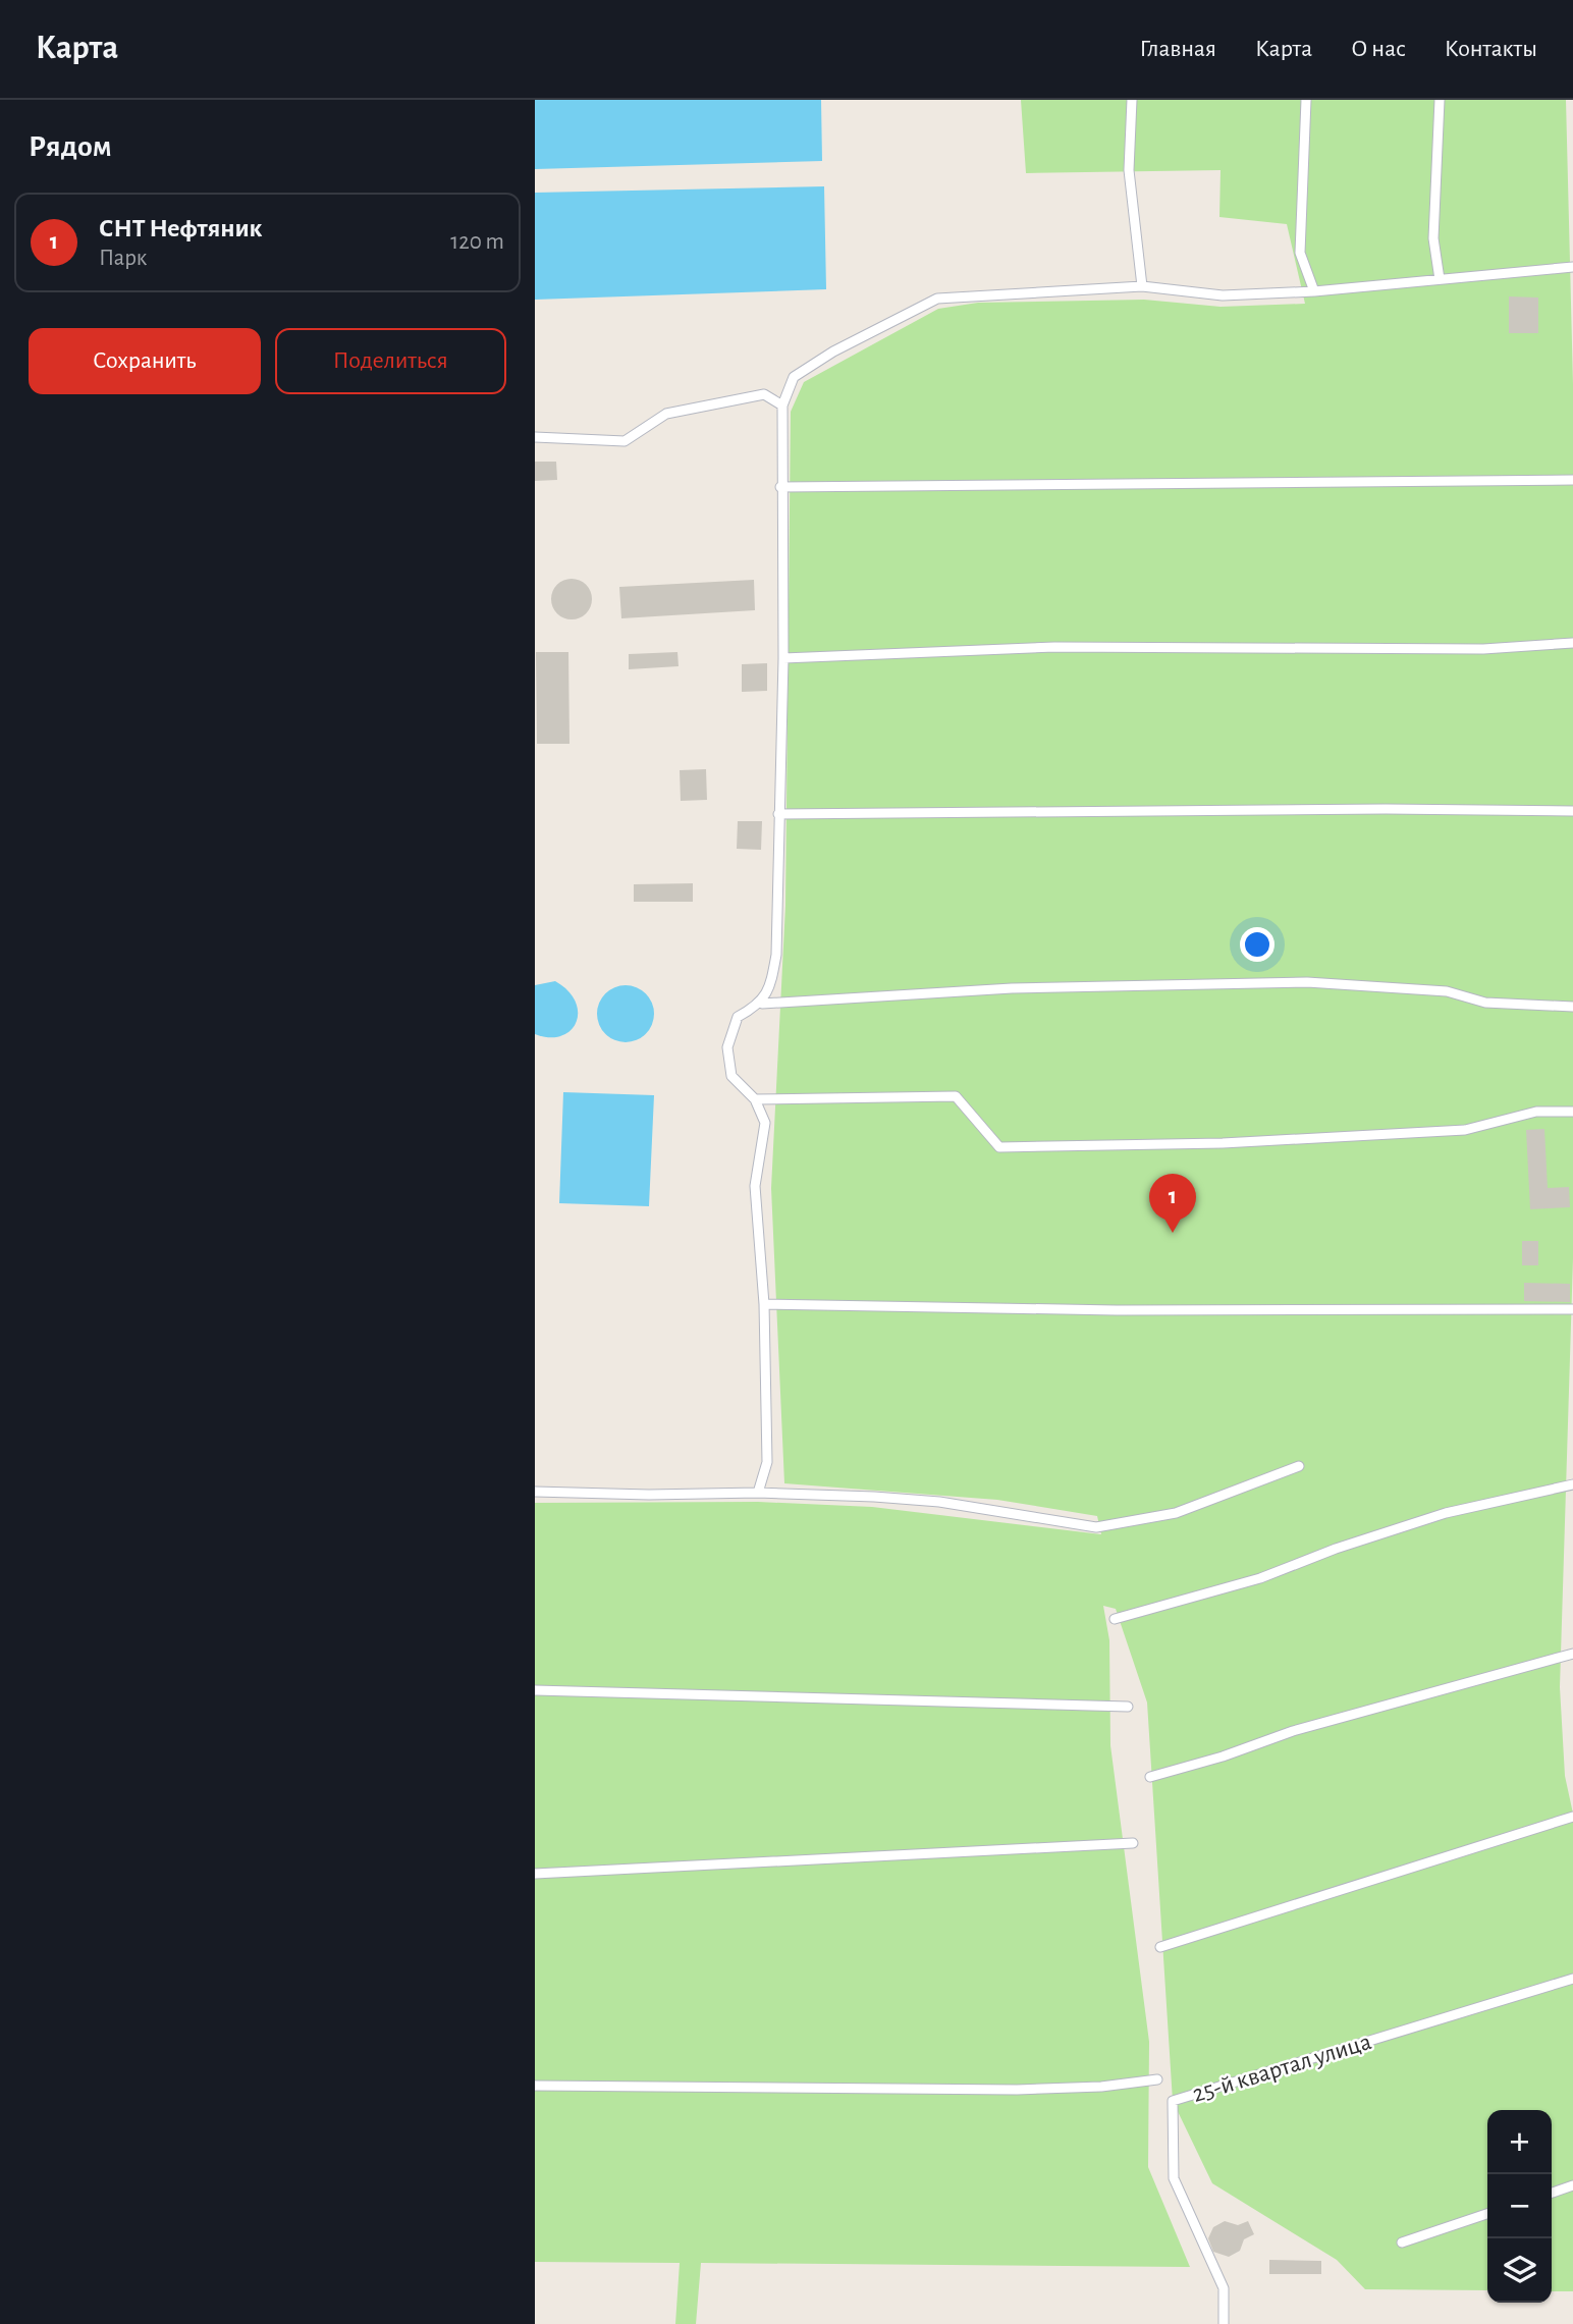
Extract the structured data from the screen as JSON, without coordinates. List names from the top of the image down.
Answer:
{
  "streets": {
    "lane": ["25-й квартал улица"]
  },
  "page": {
    "header": "Карта",
    "nav": [
      "Главная",
      "Карта",
      "О нас",
      "Контакты"
    ],
    "heading": "Рядом",
    "list": [
      {
        "mark": "1",
        "name": "СНТ Нефтяник",
        "note": "Парк",
        "value": "120 m"
      }
    ],
    "buttons": ["Сохранить", "Поделиться"],
    "pins": "1",
    "map_buttons": ["+", "−"]
  }
}
